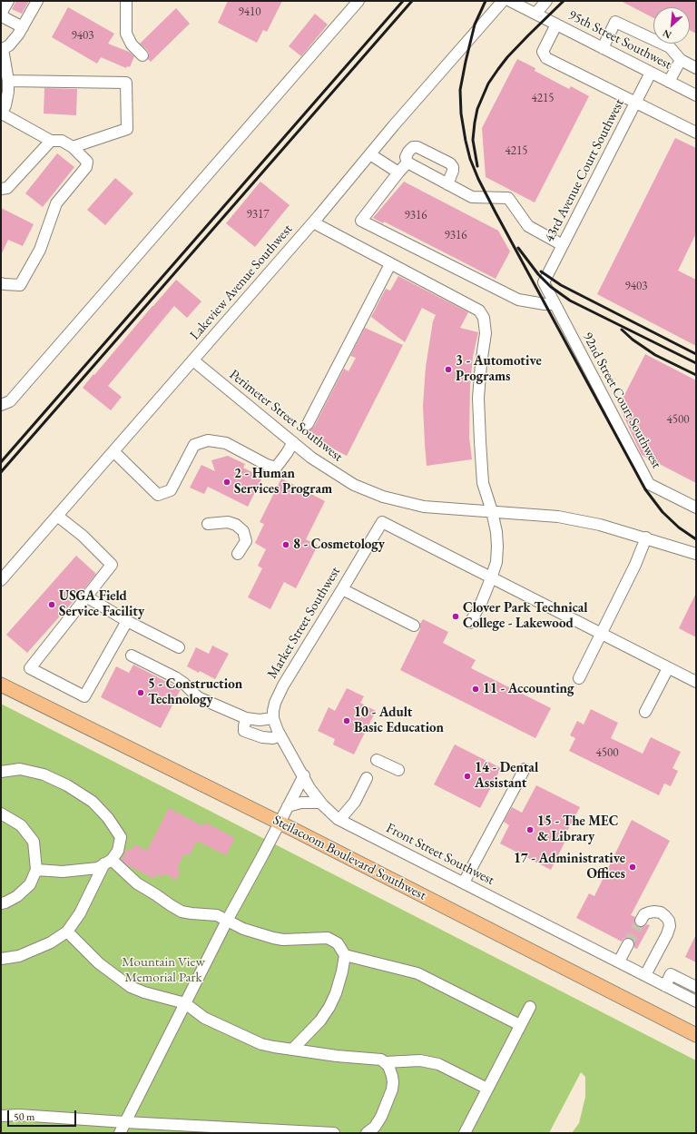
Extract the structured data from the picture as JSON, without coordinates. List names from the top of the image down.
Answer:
{
  "streets": {
    "main road": ["Steilacoom Boulevard Southwest"],
    "street": [
      "95th Street Southwest",
      "43rd Avenue Court Southwest",
      "Lakeview Avenue Southwest",
      "92nd Street Court Southwest",
      "Perimeter Street Southwest",
      "Market Street Southwest",
      "Front Street Southwest"
    ]
  },
  "crossings": [
    ["95th Street Southwest", "43rd Avenue Court Southwest"],
    ["43rd Avenue Court Southwest", "92nd Street Court Southwest"],
    ["Lakeview Avenue Southwest", "Perimeter Street Southwest"],
    ["Market Street Southwest", "Front Street Southwest"]
  ],
  "parks": ["Mountain View Memorial Park"],
  "places": [
    "3 - Automotive Programs",
    "2 - Human Services Program",
    "8 - Cosmetology",
    "USGA Field Service Facility",
    "Clover Park Technical College - Lakewood",
    "11 - Accounting",
    "5 - Construction Technology",
    "10 - Adult Basic Education",
    "14 - Dental Assistant",
    "15 - The MEC & Library",
    "17 - Administrative Offices"
  ],
  "house_numbers": [
    "9410",
    "9403",
    "4215",
    "4215",
    "9317",
    "9316",
    "9316",
    "9403",
    "4500",
    "4500"
  ],
  "scale_bar": "50 m",
  "north": "bottom left"
}
